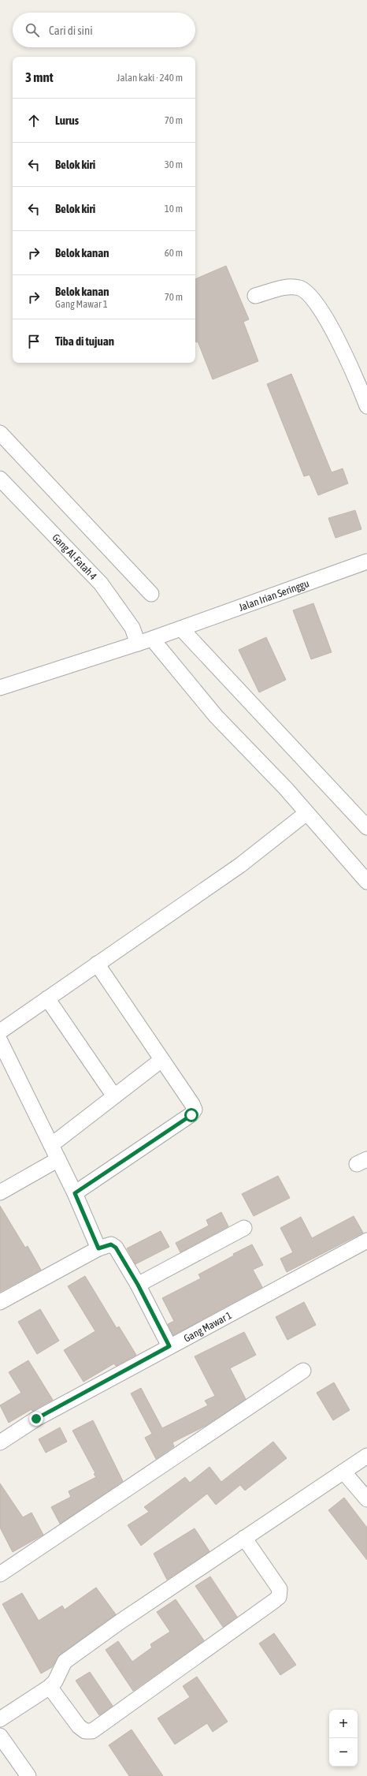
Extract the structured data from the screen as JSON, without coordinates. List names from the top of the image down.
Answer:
{
  "streets": {
    "street": ["Gang Al-Fatah 4", "Jalan Irian Seringgu", "Gang Mawar 1"]
  },
  "page": {
    "search": "Cari di sini",
    "heading": ["3 mnt", "Jalan kaki · 240 m"],
    "list": [
      ["Lurus", "70 m"],
      ["Belok kiri", "30 m"],
      ["Belok kiri", "10 m"],
      ["Belok kanan", "60 m"],
      ["Belok kanan", "Gang Mawar 1", "70 m"],
      "Tiba di tujuan"
    ],
    "map_buttons": ["+", "−"]
  }
}
